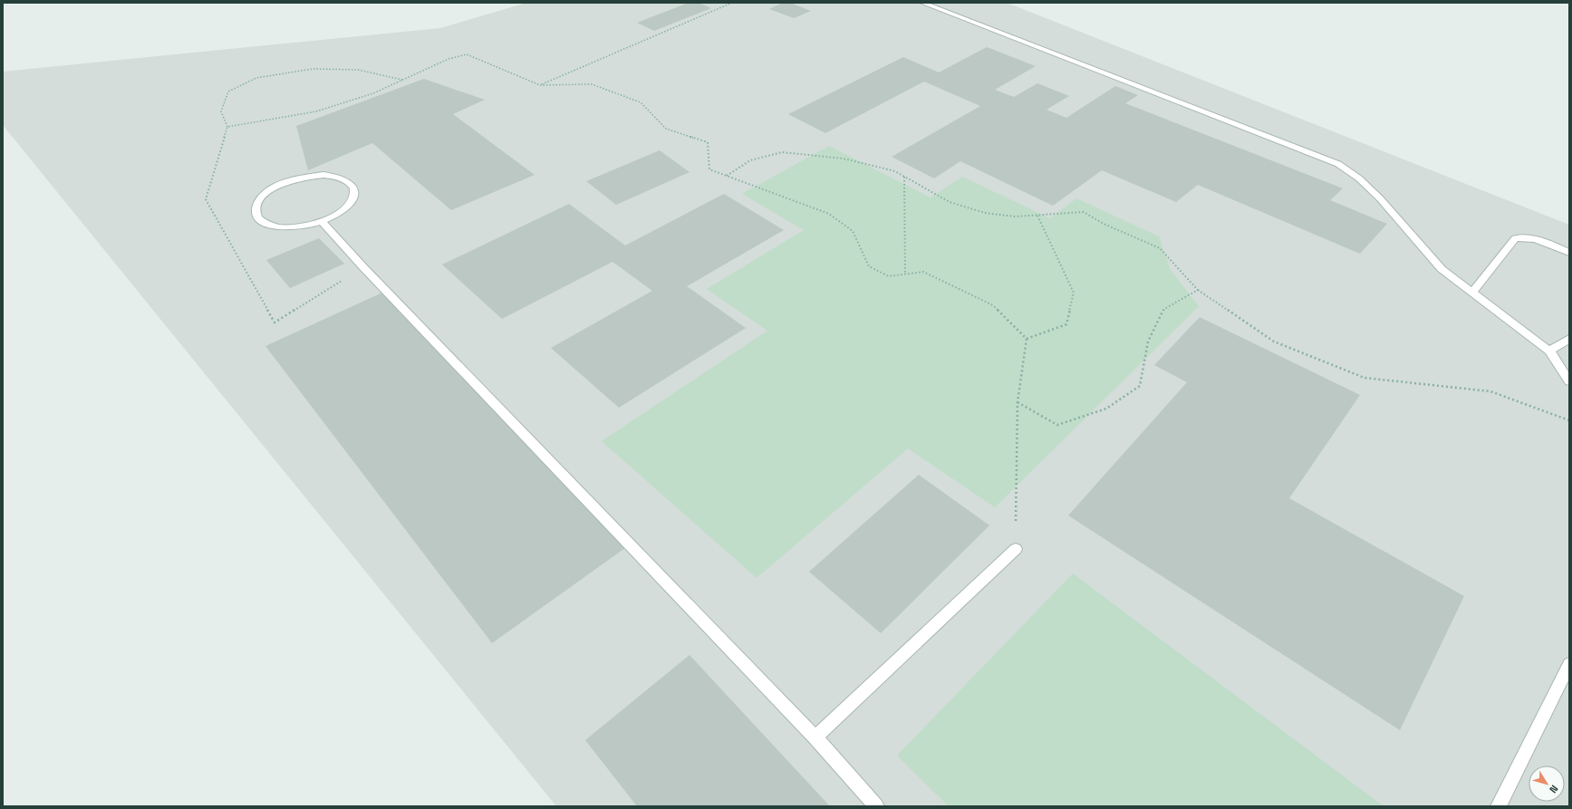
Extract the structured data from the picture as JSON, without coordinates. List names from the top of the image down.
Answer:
{
  "north": "bottom right"
}
